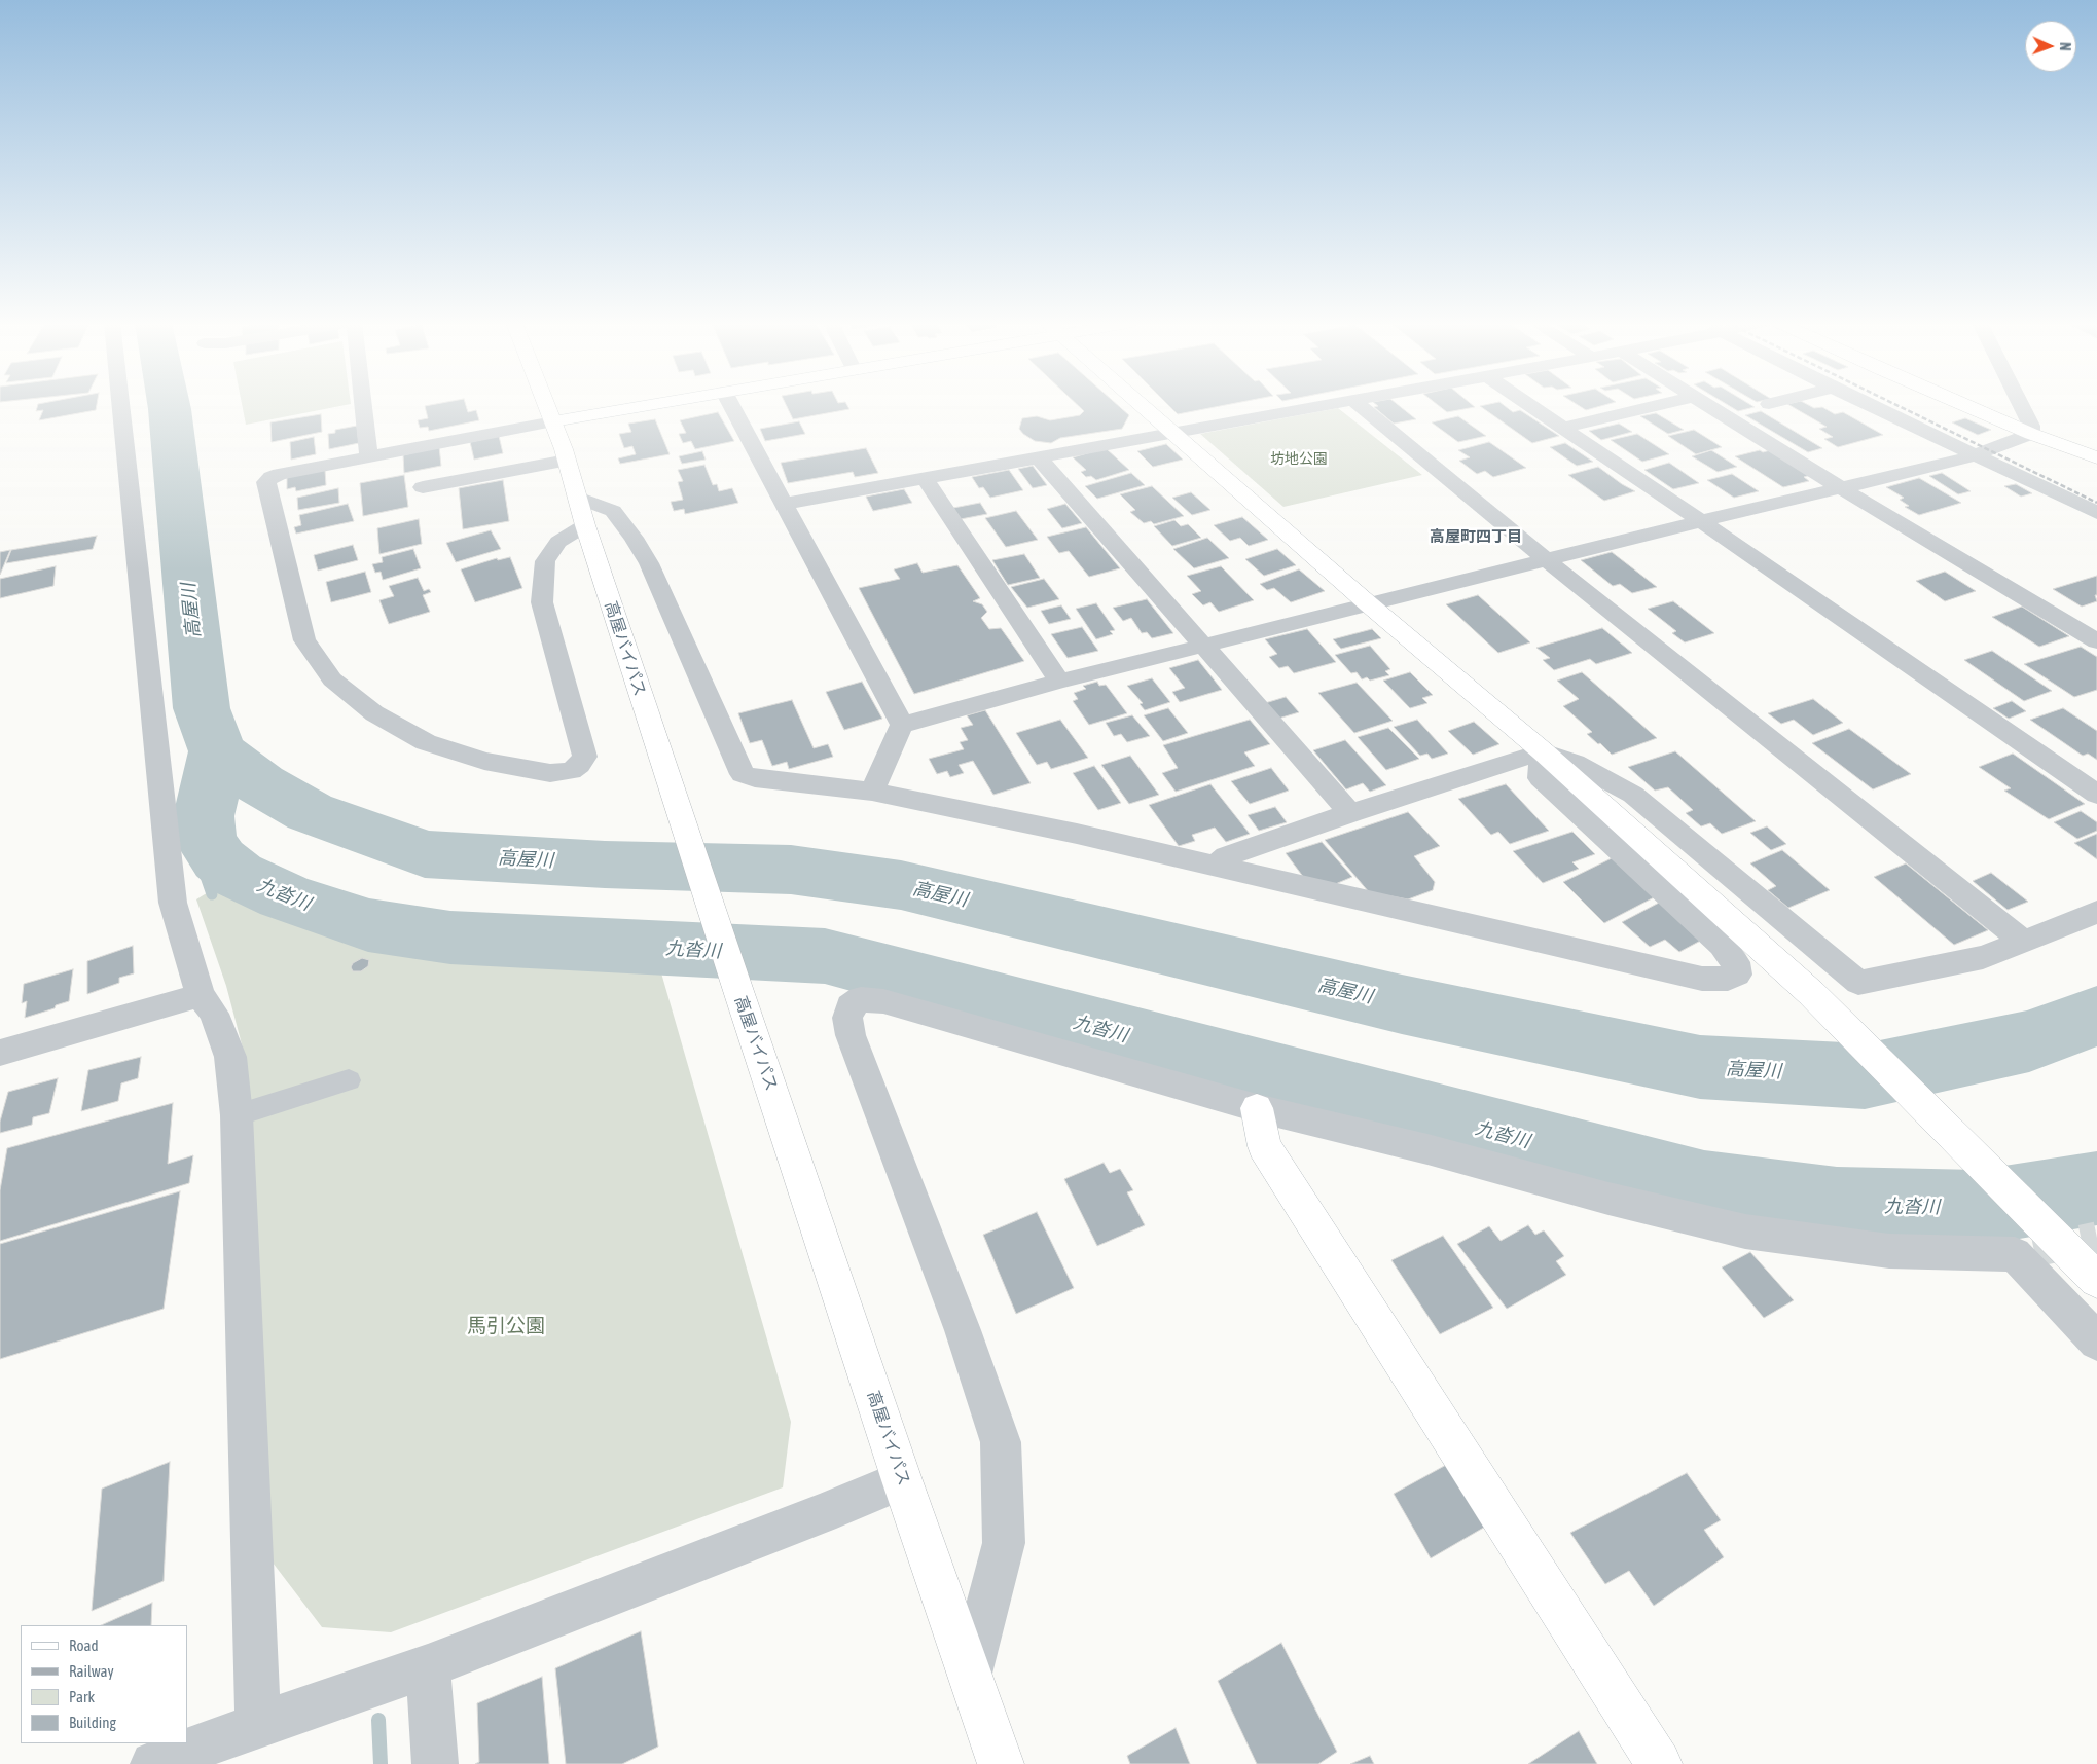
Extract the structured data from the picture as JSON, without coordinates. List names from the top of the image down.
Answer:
{
  "streets": {
    "main road": ["高屋バイパス"]
  },
  "districts": ["高屋町四丁目"],
  "water": ["高屋川", "九沓川"],
  "parks": ["坊地公園", "馬引公園"],
  "legend": [
    "Road",
    "Railway",
    "Park",
    "Building"
  ],
  "north": "right"
}
